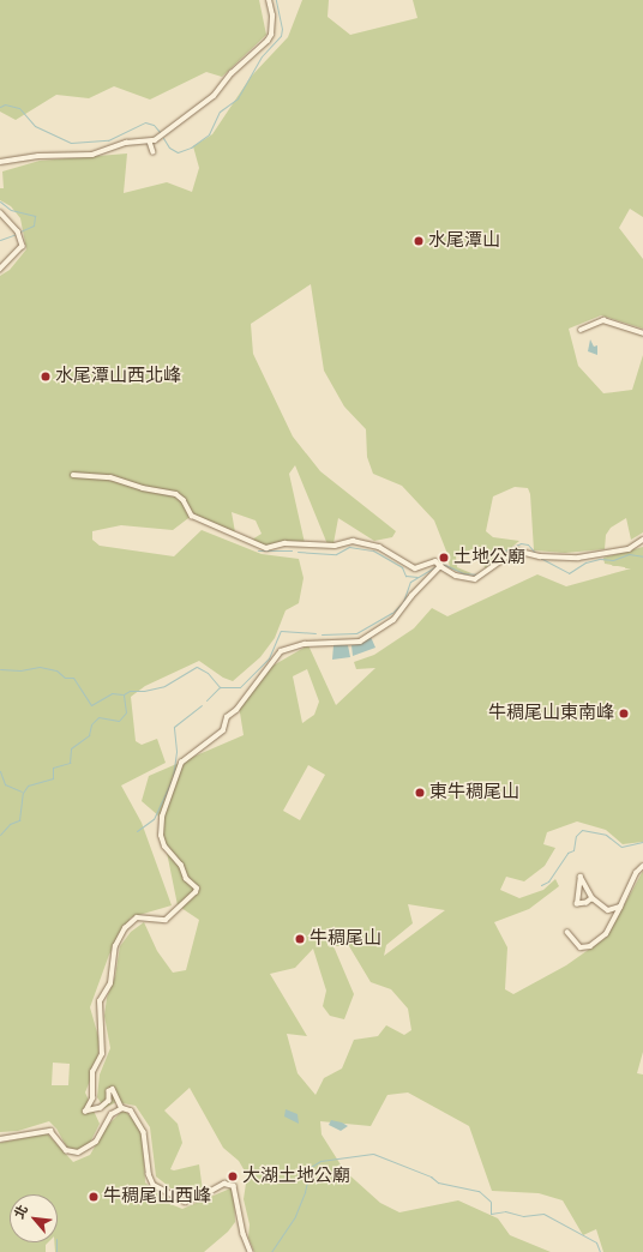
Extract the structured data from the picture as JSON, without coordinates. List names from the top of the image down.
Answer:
{
  "places": [
    "水尾潭山",
    "水尾潭山西北峰",
    "土地公廟",
    "牛稠尾山東南峰",
    "東牛稠尾山",
    "牛稠尾山",
    "大湖土地公廟",
    "牛稠尾山西峰"
  ],
  "north": "top left"
}
